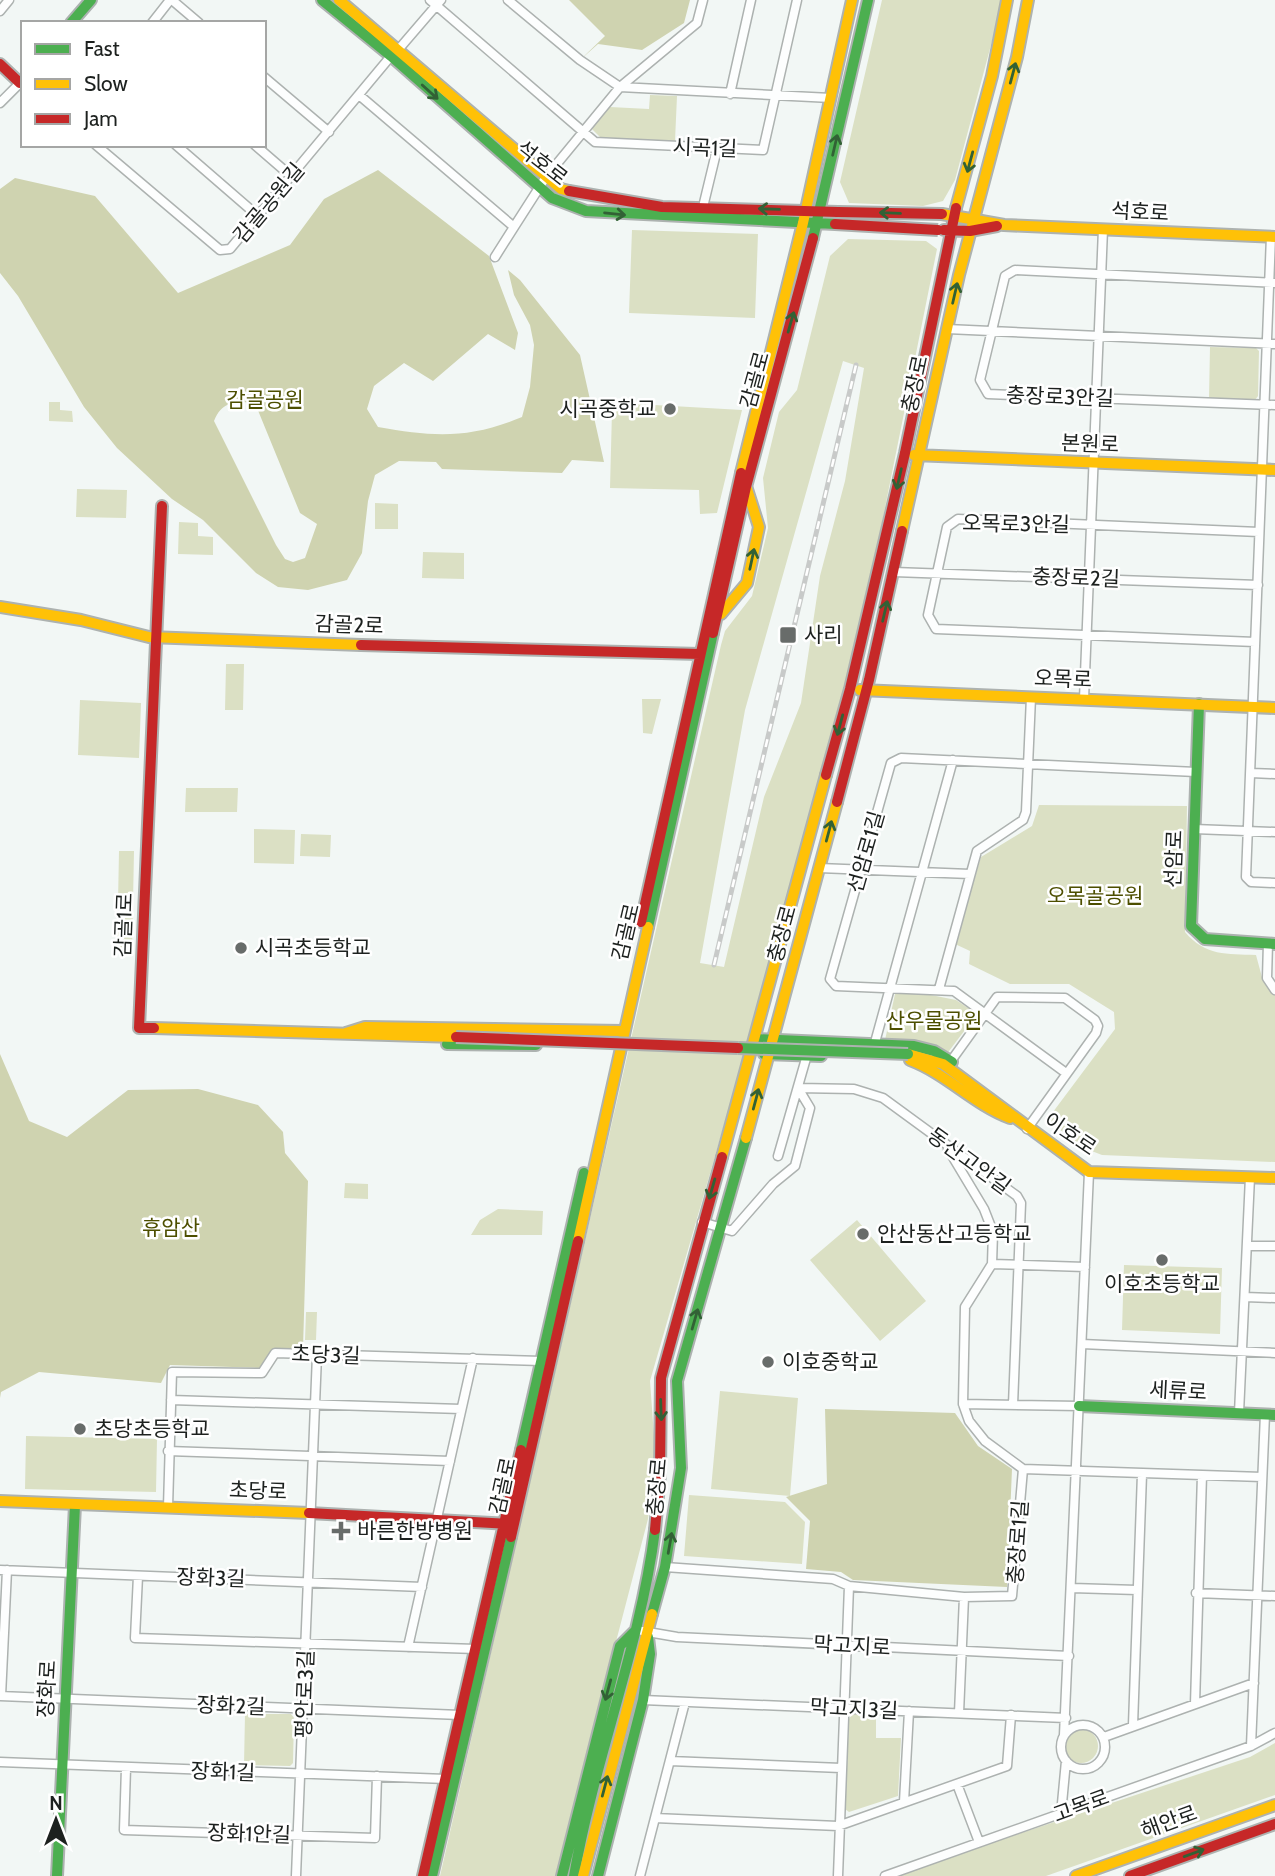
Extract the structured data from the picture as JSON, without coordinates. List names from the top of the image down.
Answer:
{
  "streets": {
    "main road": [
      "석호로",
      "감골로",
      "충장로",
      "본원로",
      "감골2로",
      "오목로",
      "선암로",
      "감골1로",
      "이호로",
      "세류로",
      "초당로",
      "장화로",
      "해안로"
    ],
    "street": [
      "시곡1길",
      "감골공원길",
      "충장로3안길",
      "오목로3안길",
      "충장로2길",
      "선암로1길",
      "동산고안길",
      "초당3길",
      "충장로1길",
      "장화3길",
      "막고지로",
      "평안로3길",
      "장화2길",
      "막고지3길",
      "장화1길",
      "고목로",
      "장화1안길"
    ]
  },
  "crossings": [
    ["석호로", "감골공원길"],
    ["석호로", "감골로"],
    ["석호로", "충장로"],
    ["감골로", "감골2로"],
    ["감골로", "초당3길"],
    ["감골로", "초당로"],
    ["감골로", "장화2길"],
    ["감골로", "장화1길"],
    ["충장로", "본원로"],
    ["충장로", "충장로2길"],
    ["충장로", "오목로"],
    ["충장로", "충장로1길"],
    ["충장로", "막고지로"],
    ["오목로3안길", "충장로2길"],
    ["감골2로", "감골1로"],
    ["오목로", "선암로"],
    ["선암로1길", "선암로"],
    ["감골1로", "이호로"],
    ["초당3길", "초당로"],
    ["초당3길", "평안로3길"],
    ["초당로", "장화로"],
    ["초당로", "평안로3길"],
    ["장화3길", "장화로"],
    ["장화3길", "평안로3길"],
    ["장화3길", "장화2길"],
    ["장화로", "장화2길"],
    ["장화로", "장화1길"],
    ["평안로3길", "장화2길"],
    ["평안로3길", "장화1길"],
    ["평안로3길", "장화1안길"],
    ["장화1길", "장화1안길"]
  ],
  "parks": [
    "감골공원",
    "오목골공원",
    "산우물공원",
    "휴암산"
  ],
  "places": {
    "other": [
      "시곡중학교",
      "시곡초등학교",
      "안산동산고등학교",
      "이호초등학교",
      "이호중학교",
      "초당초등학교"
    ],
    "transit": ["사리"],
    "health": ["바른한방병원"]
  },
  "legend": ["Fast", "Slow", "Jam"],
  "north": "top"
}
